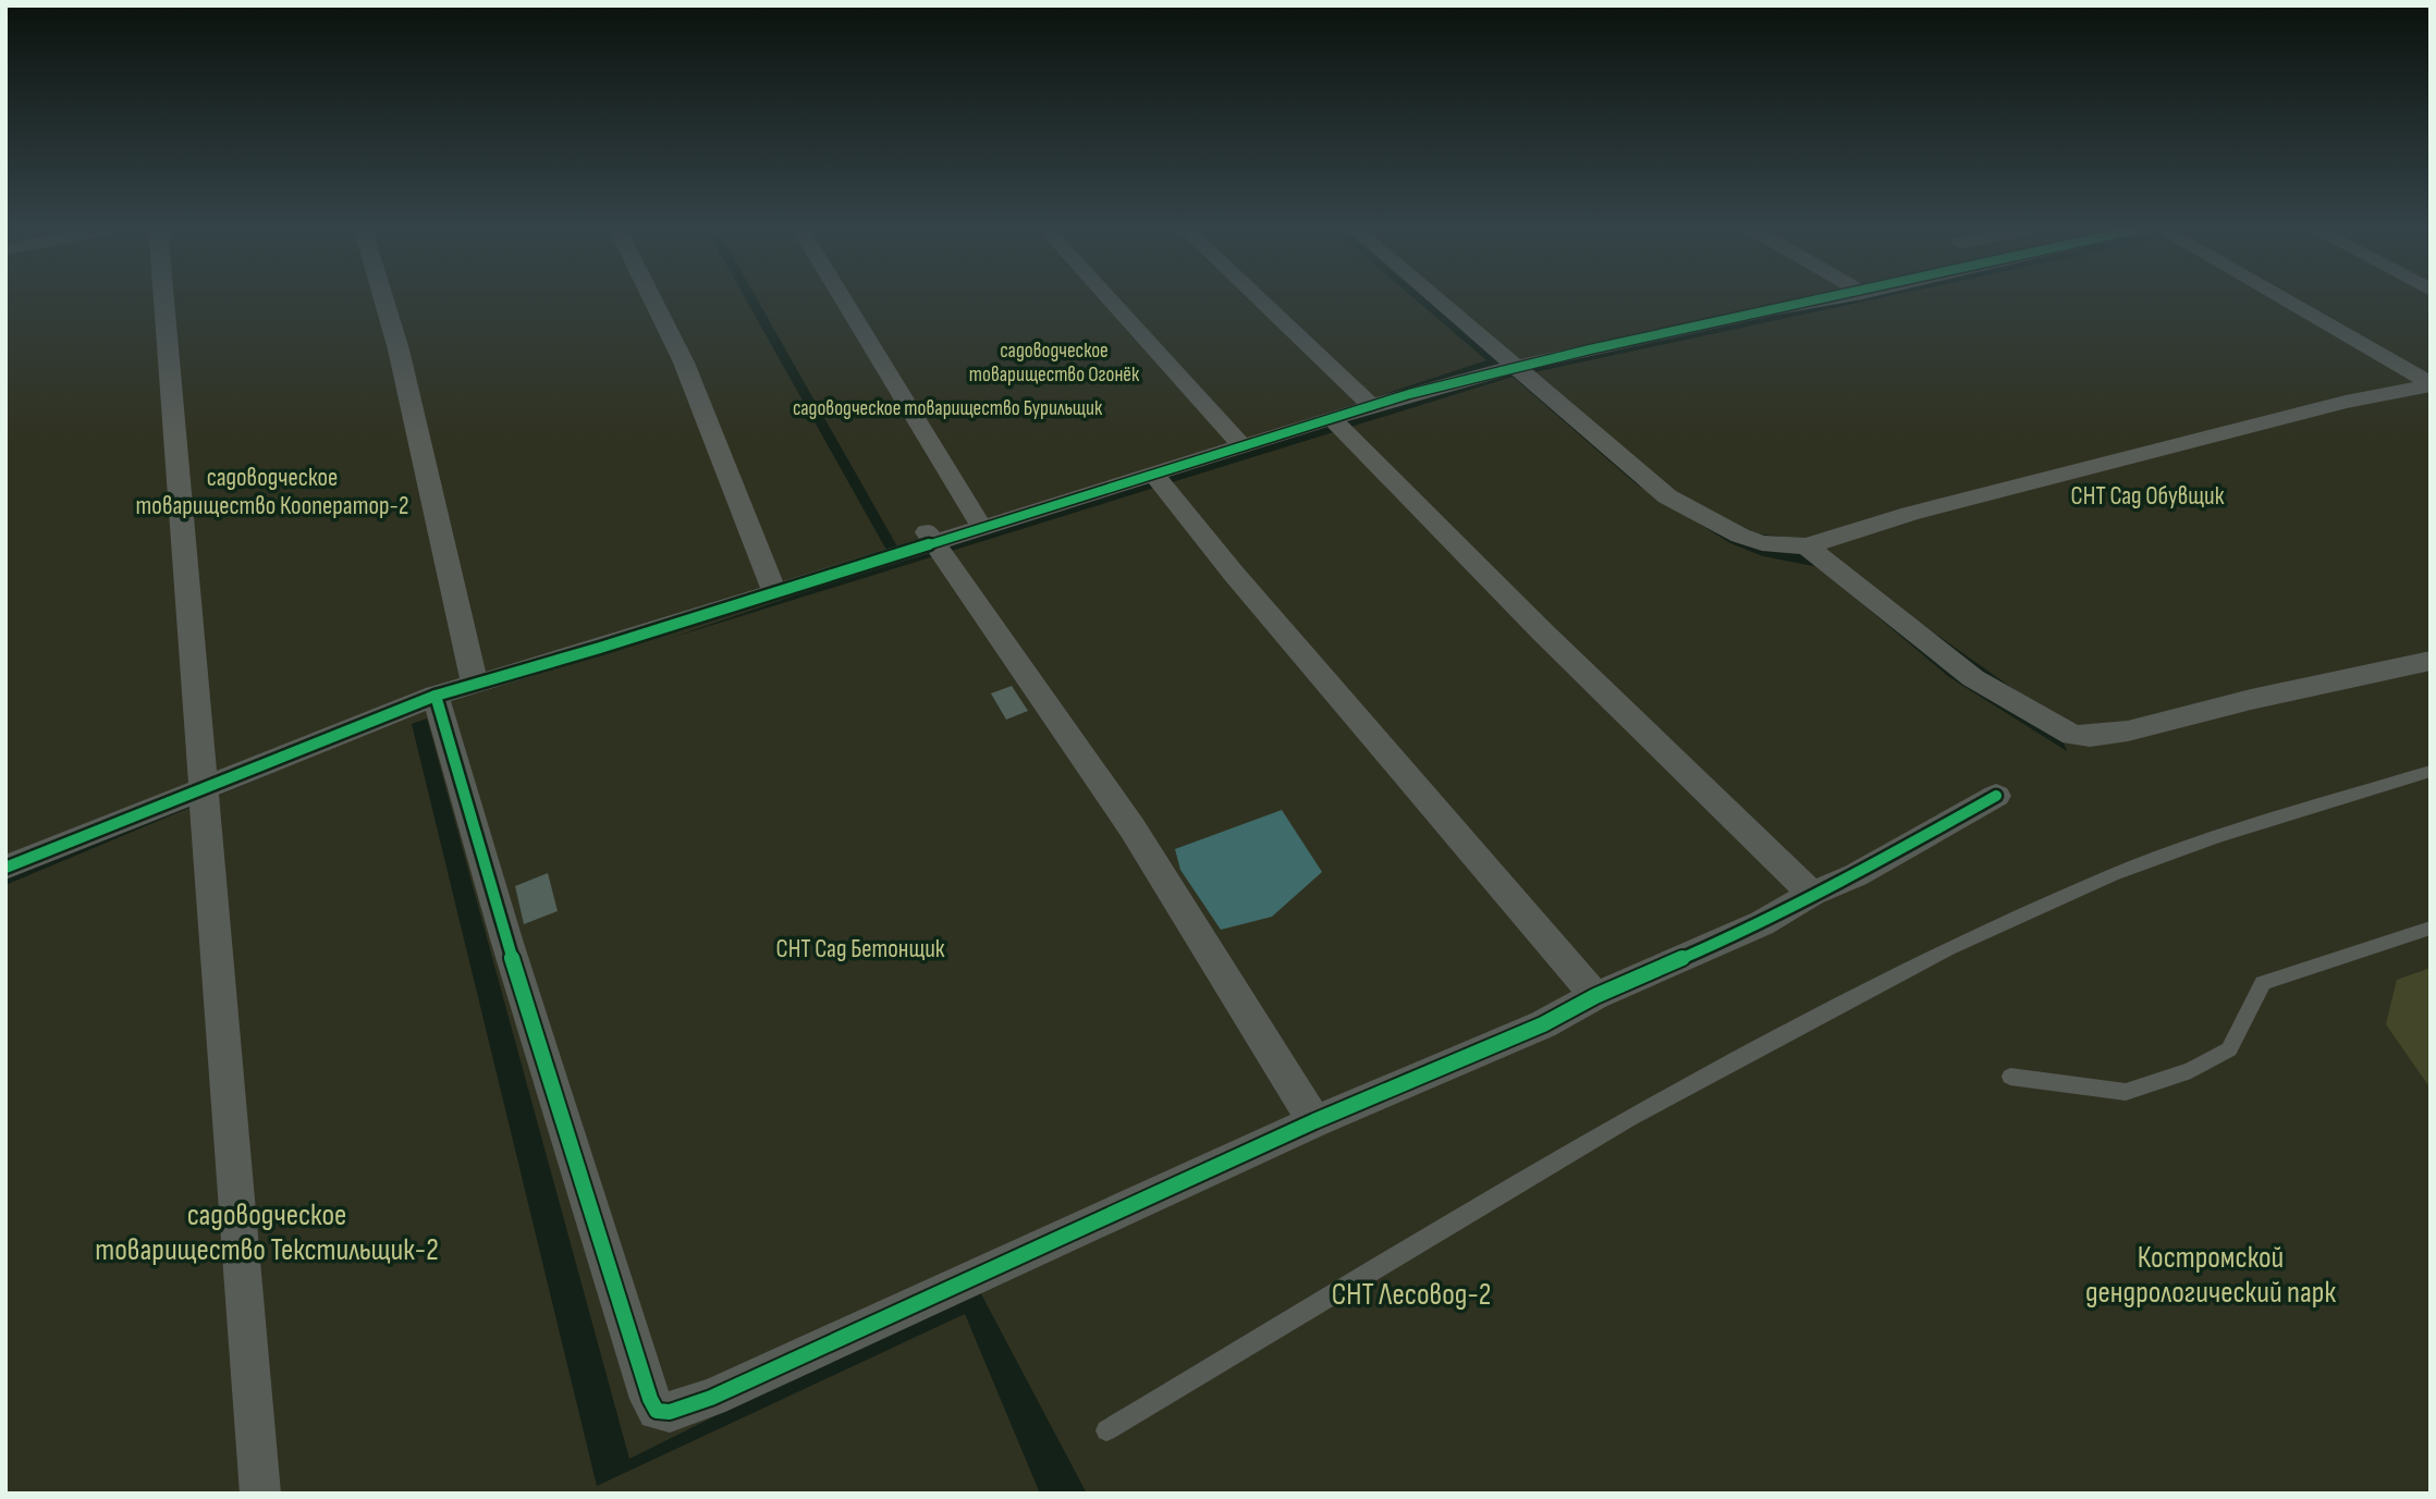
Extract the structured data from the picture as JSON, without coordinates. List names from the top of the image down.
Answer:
{
  "parks": [
    "садоводческое товарищество Огонёк",
    "садоводческое товарищество Бурильщик",
    "садоводческое товарищество Кооператор-2",
    "СНТ Сад Обувщик",
    "СНТ Сад Бетонщик",
    "садоводческое товарищество Текстильщик-2",
    "Костромской дендрологический парк",
    "СНТ Лесовод-2"
  ]
}
